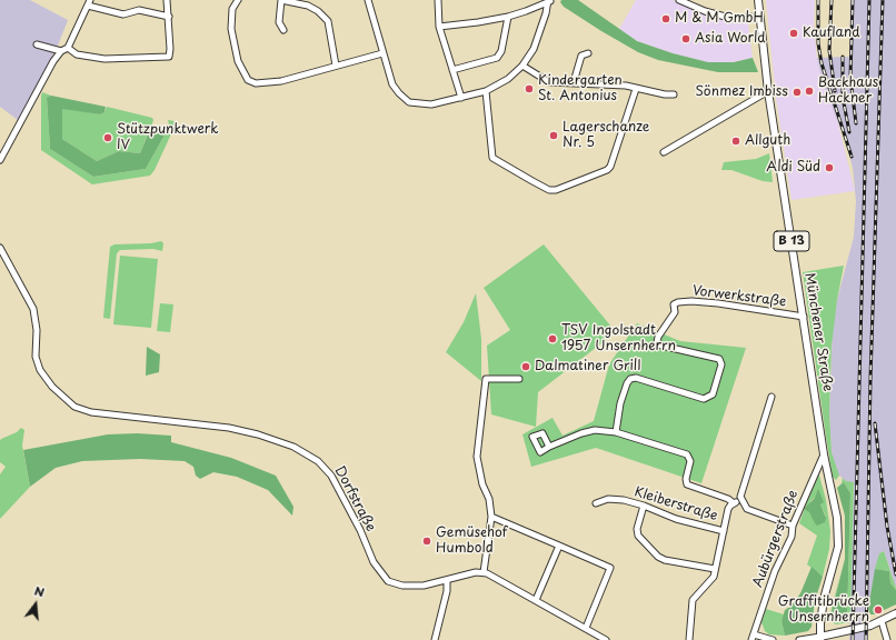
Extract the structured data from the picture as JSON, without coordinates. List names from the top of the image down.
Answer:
{
  "streets": {
    "main road": ["B 13", "Münchener Straße"],
    "street": [
      "Vorwerkstraße",
      "Dorfstraße",
      "Kleiberstraße",
      "Aubürgerstraße"
    ]
  },
  "crossings": [
    ["Vorwerkstraße", "Münchener Straße"],
    ["Münchener Straße", "Aubürgerstraße"]
  ],
  "places": [
    "M & M GmbH",
    "Kaufland",
    "Asia World",
    "Kindergarten St. Antonius",
    "Backhaus Hackner",
    "Sönmez Imbiss",
    "Lagerschanze Nr. 5",
    "Stützpunktwerk IV",
    "Allguth",
    "Aldi Süd",
    "TSV Ingolstadt 1957 Unsernherrn",
    "Dalmatiner Grill",
    "Gemüsehof Humbold",
    "Graffitibrücke Unsernherrn"
  ],
  "north": "top"
}
